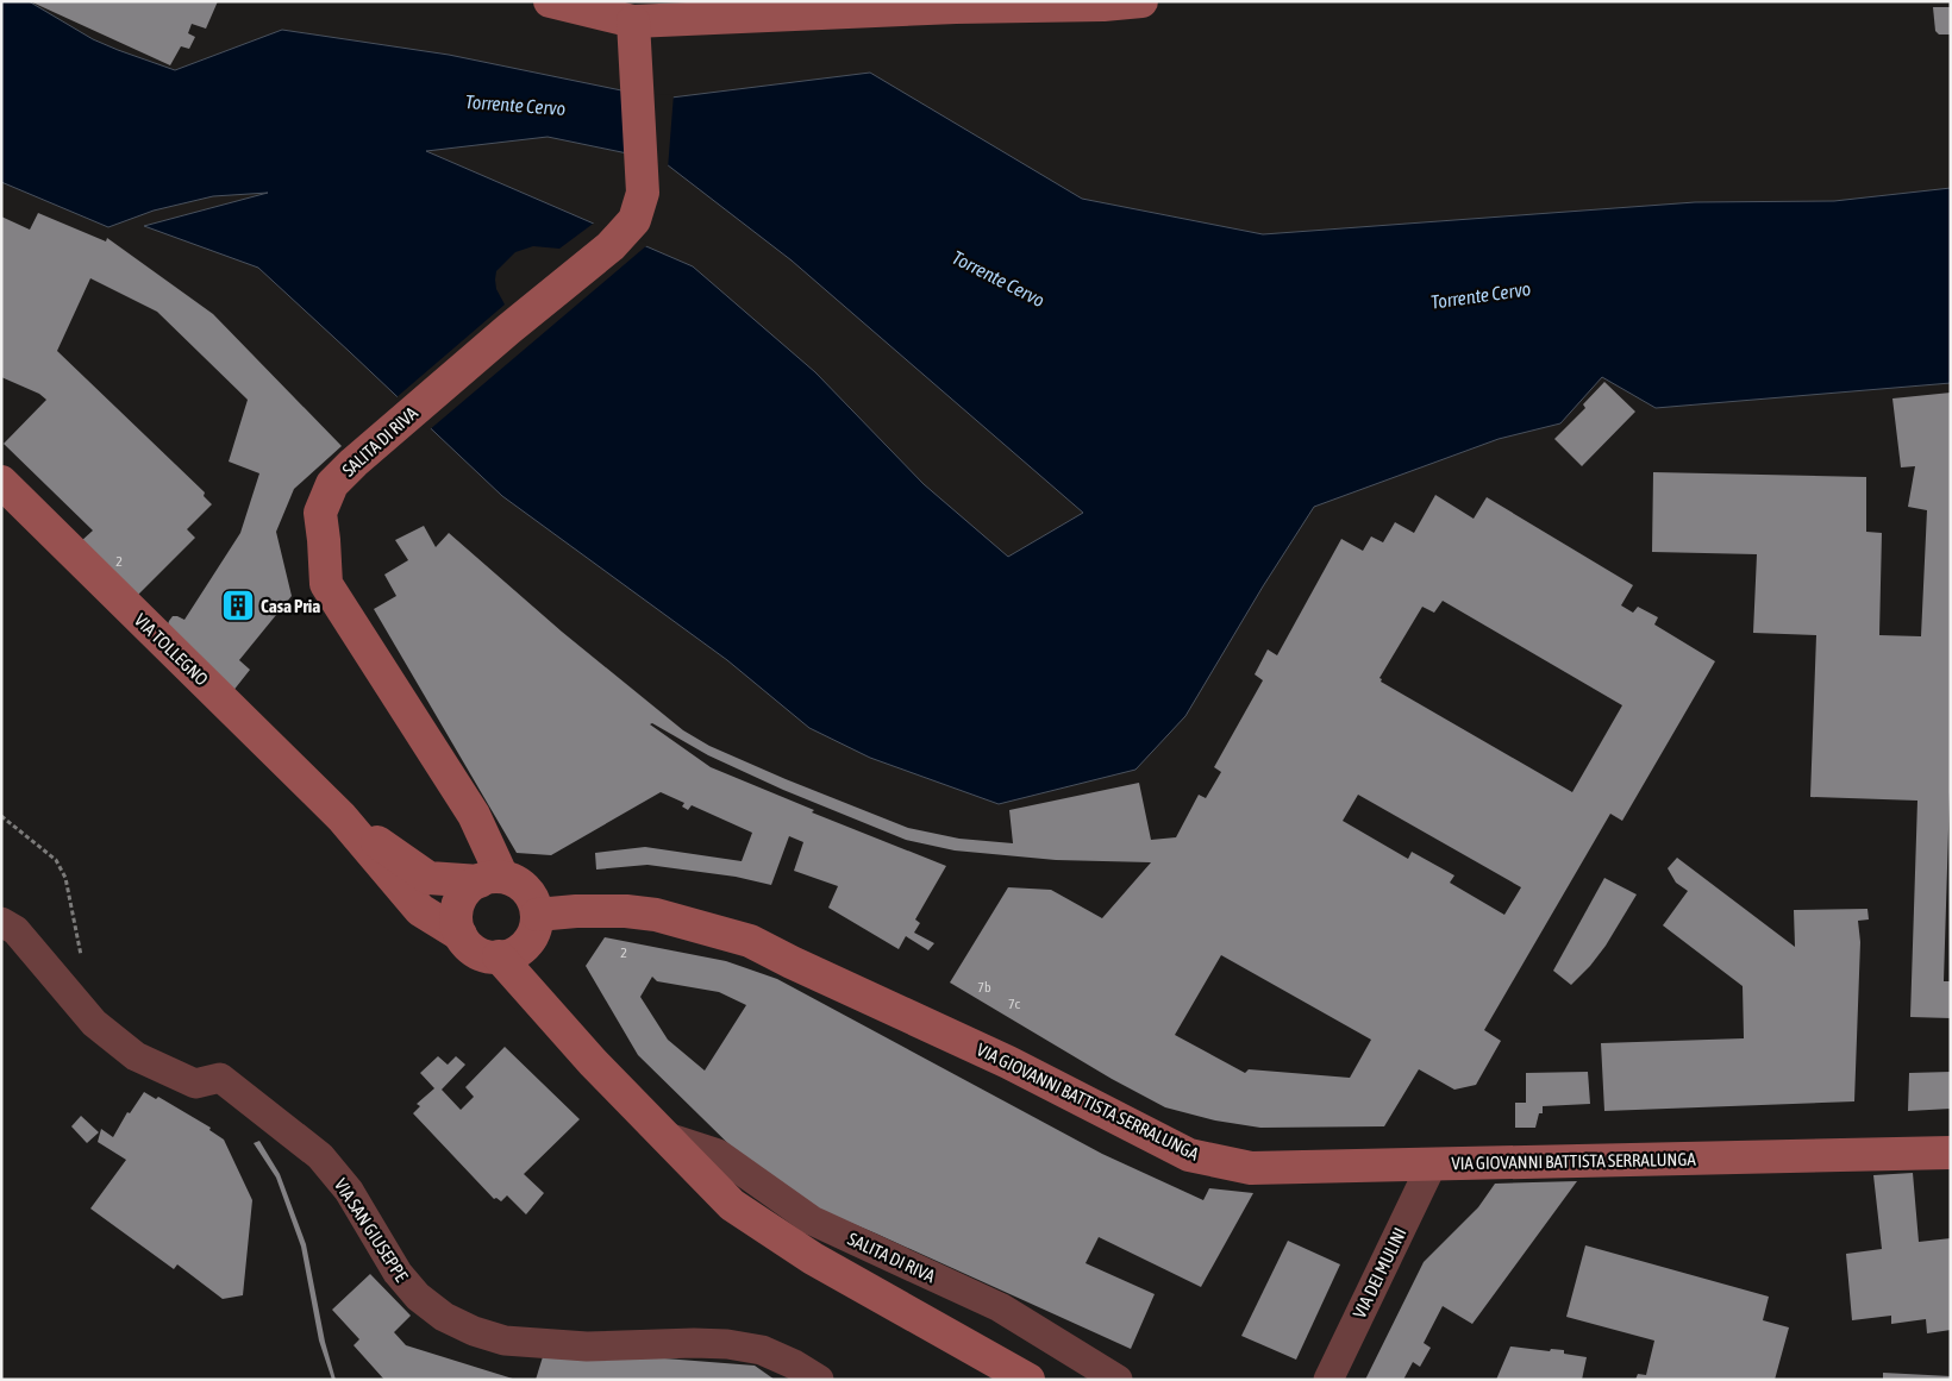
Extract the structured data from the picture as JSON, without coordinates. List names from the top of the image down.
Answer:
{
  "streets": {
    "street": [
      "SALITA DI RIVA",
      "VIA TOLLEGNO",
      "VIA GIOVANNI BATTISTA SERRALUNGA",
      "VIA SAN GIUSEPPE",
      "VIA DEI MULINI"
    ]
  },
  "crossings": [
    ["SALITA DI RIVA", "VIA TOLLEGNO"],
    ["SALITA DI RIVA", "VIA GIOVANNI BATTISTA SERRALUNGA"],
    ["VIA TOLLEGNO", "VIA GIOVANNI BATTISTA SERRALUNGA"],
    ["VIA GIOVANNI BATTISTA SERRALUNGA", "VIA DEI MULINI"]
  ],
  "water": ["Torrente Cervo"],
  "places": {
    "building": ["Casa Pria"]
  },
  "house_numbers": [
    "2",
    "2",
    "7b",
    "7c"
  ]
}
